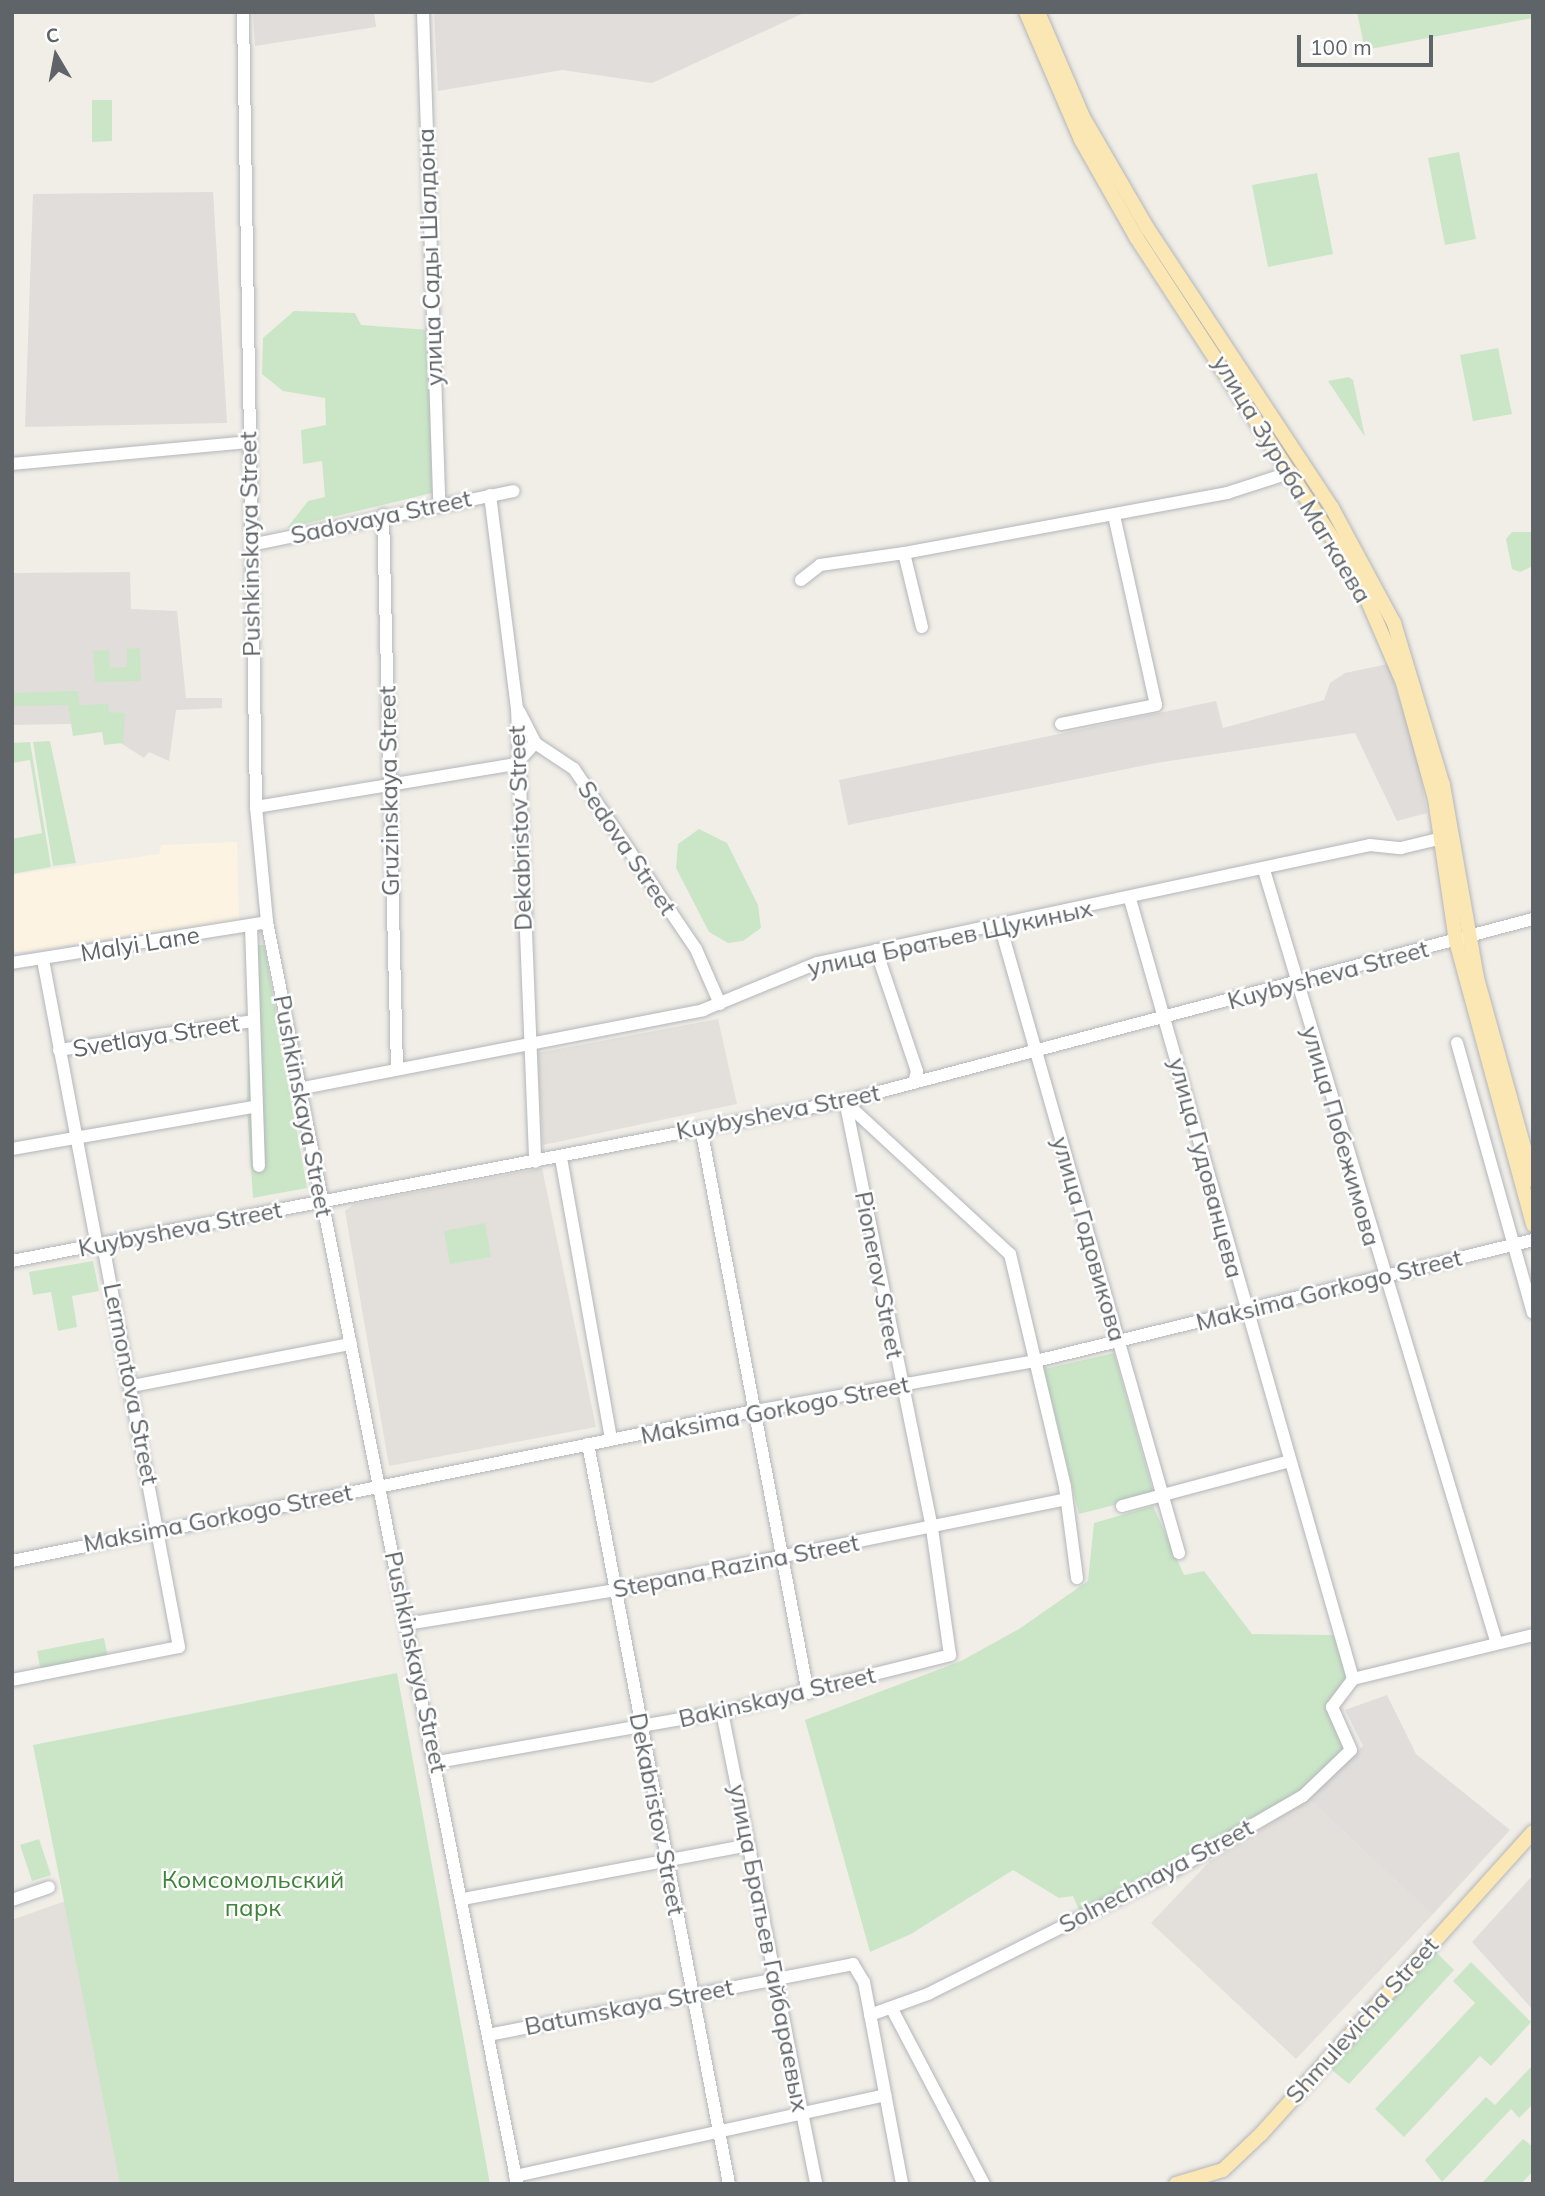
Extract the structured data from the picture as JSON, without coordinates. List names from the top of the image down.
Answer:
{
  "streets": {
    "main road": ["улица Зураба Магкаева", "Shmulevicha Street"],
    "street": [
      "улица Сады Шалдона",
      "Sadovaya Street",
      "Pushkinskaya Street",
      "Gruzinskaya Street",
      "Dekabristov Street",
      "Sedova Street",
      "улица Братьев Щукиных",
      "Malyi Lane",
      "Kuybysheva Street",
      "Svetlaya Street",
      "улица Побежимова",
      "улица Гудованцева",
      "улица Годовикова",
      "Pionerov Street",
      "Maksima Gorkogo Street",
      "Lermontova Street",
      "Stepana Razina Street",
      "Bakinskaya Street",
      "Solnechnaya Street",
      "улица Братьев Гайбараевых",
      "Batumskaya Street"
    ]
  },
  "crossings": [
    ["улица Сады Шалдона", "Sadovaya Street"],
    ["улица Зураба Магкаева", "улица Братьев Щукиных"],
    ["улица Зураба Магкаева", "Kuybysheva Street"],
    ["Sadovaya Street", "Pushkinskaya Street"],
    ["Sadovaya Street", "Gruzinskaya Street"],
    ["Sadovaya Street", "Dekabristov Street"],
    ["Pushkinskaya Street", "улица Братьев Щукиных"],
    ["Pushkinskaya Street", "Malyi Lane"],
    ["Pushkinskaya Street", "Kuybysheva Street"],
    ["Pushkinskaya Street", "Maksima Gorkogo Street"],
    ["Pushkinskaya Street", "Stepana Razina Street"],
    ["Pushkinskaya Street", "Bakinskaya Street"],
    ["Pushkinskaya Street", "Batumskaya Street"],
    ["Gruzinskaya Street", "улица Братьев Щукиных"],
    ["Dekabristov Street", "Sedova Street"],
    ["Dekabristov Street", "улица Братьев Щукиных"],
    ["Dekabristov Street", "Kuybysheva Street"],
    ["Dekabristov Street", "Maksima Gorkogo Street"],
    ["Dekabristov Street", "Stepana Razina Street"],
    ["Dekabristov Street", "Bakinskaya Street"],
    ["Dekabristov Street", "Batumskaya Street"],
    ["Sedova Street", "улица Братьев Щукиных"],
    ["улица Братьев Щукиных", "улица Побежимова"],
    ["улица Братьев Щукиных", "улица Гудованцева"],
    ["улица Братьев Щукиных", "улица Годовикова"],
    ["Malyi Lane", "Lermontova Street"],
    ["Kuybysheva Street", "улица Побежимова"],
    ["Kuybysheva Street", "улица Гудованцева"],
    ["Kuybysheva Street", "улица Годовикова"],
    ["Kuybysheva Street", "Pionerov Street"],
    ["Kuybysheva Street", "Lermontova Street"],
    ["Svetlaya Street", "Lermontova Street"],
    ["улица Побежимова", "Maksima Gorkogo Street"],
    ["улица Гудованцева", "Maksima Gorkogo Street"],
    ["улица Гудованцева", "Solnechnaya Street"],
    ["улица Годовикова", "Maksima Gorkogo Street"],
    ["Pionerov Street", "Maksima Gorkogo Street"],
    ["Pionerov Street", "Stepana Razina Street"],
    ["Pionerov Street", "Bakinskaya Street"],
    ["Maksima Gorkogo Street", "Lermontova Street"],
    ["Bakinskaya Street", "улица Братьев Гайбараевых"],
    ["Solnechnaya Street", "Batumskaya Street"],
    ["улица Братьев Гайбараевых", "Batumskaya Street"]
  ],
  "parks": ["Комсомольский парк"],
  "scale_bar": "100 m",
  "north": "top"
}
